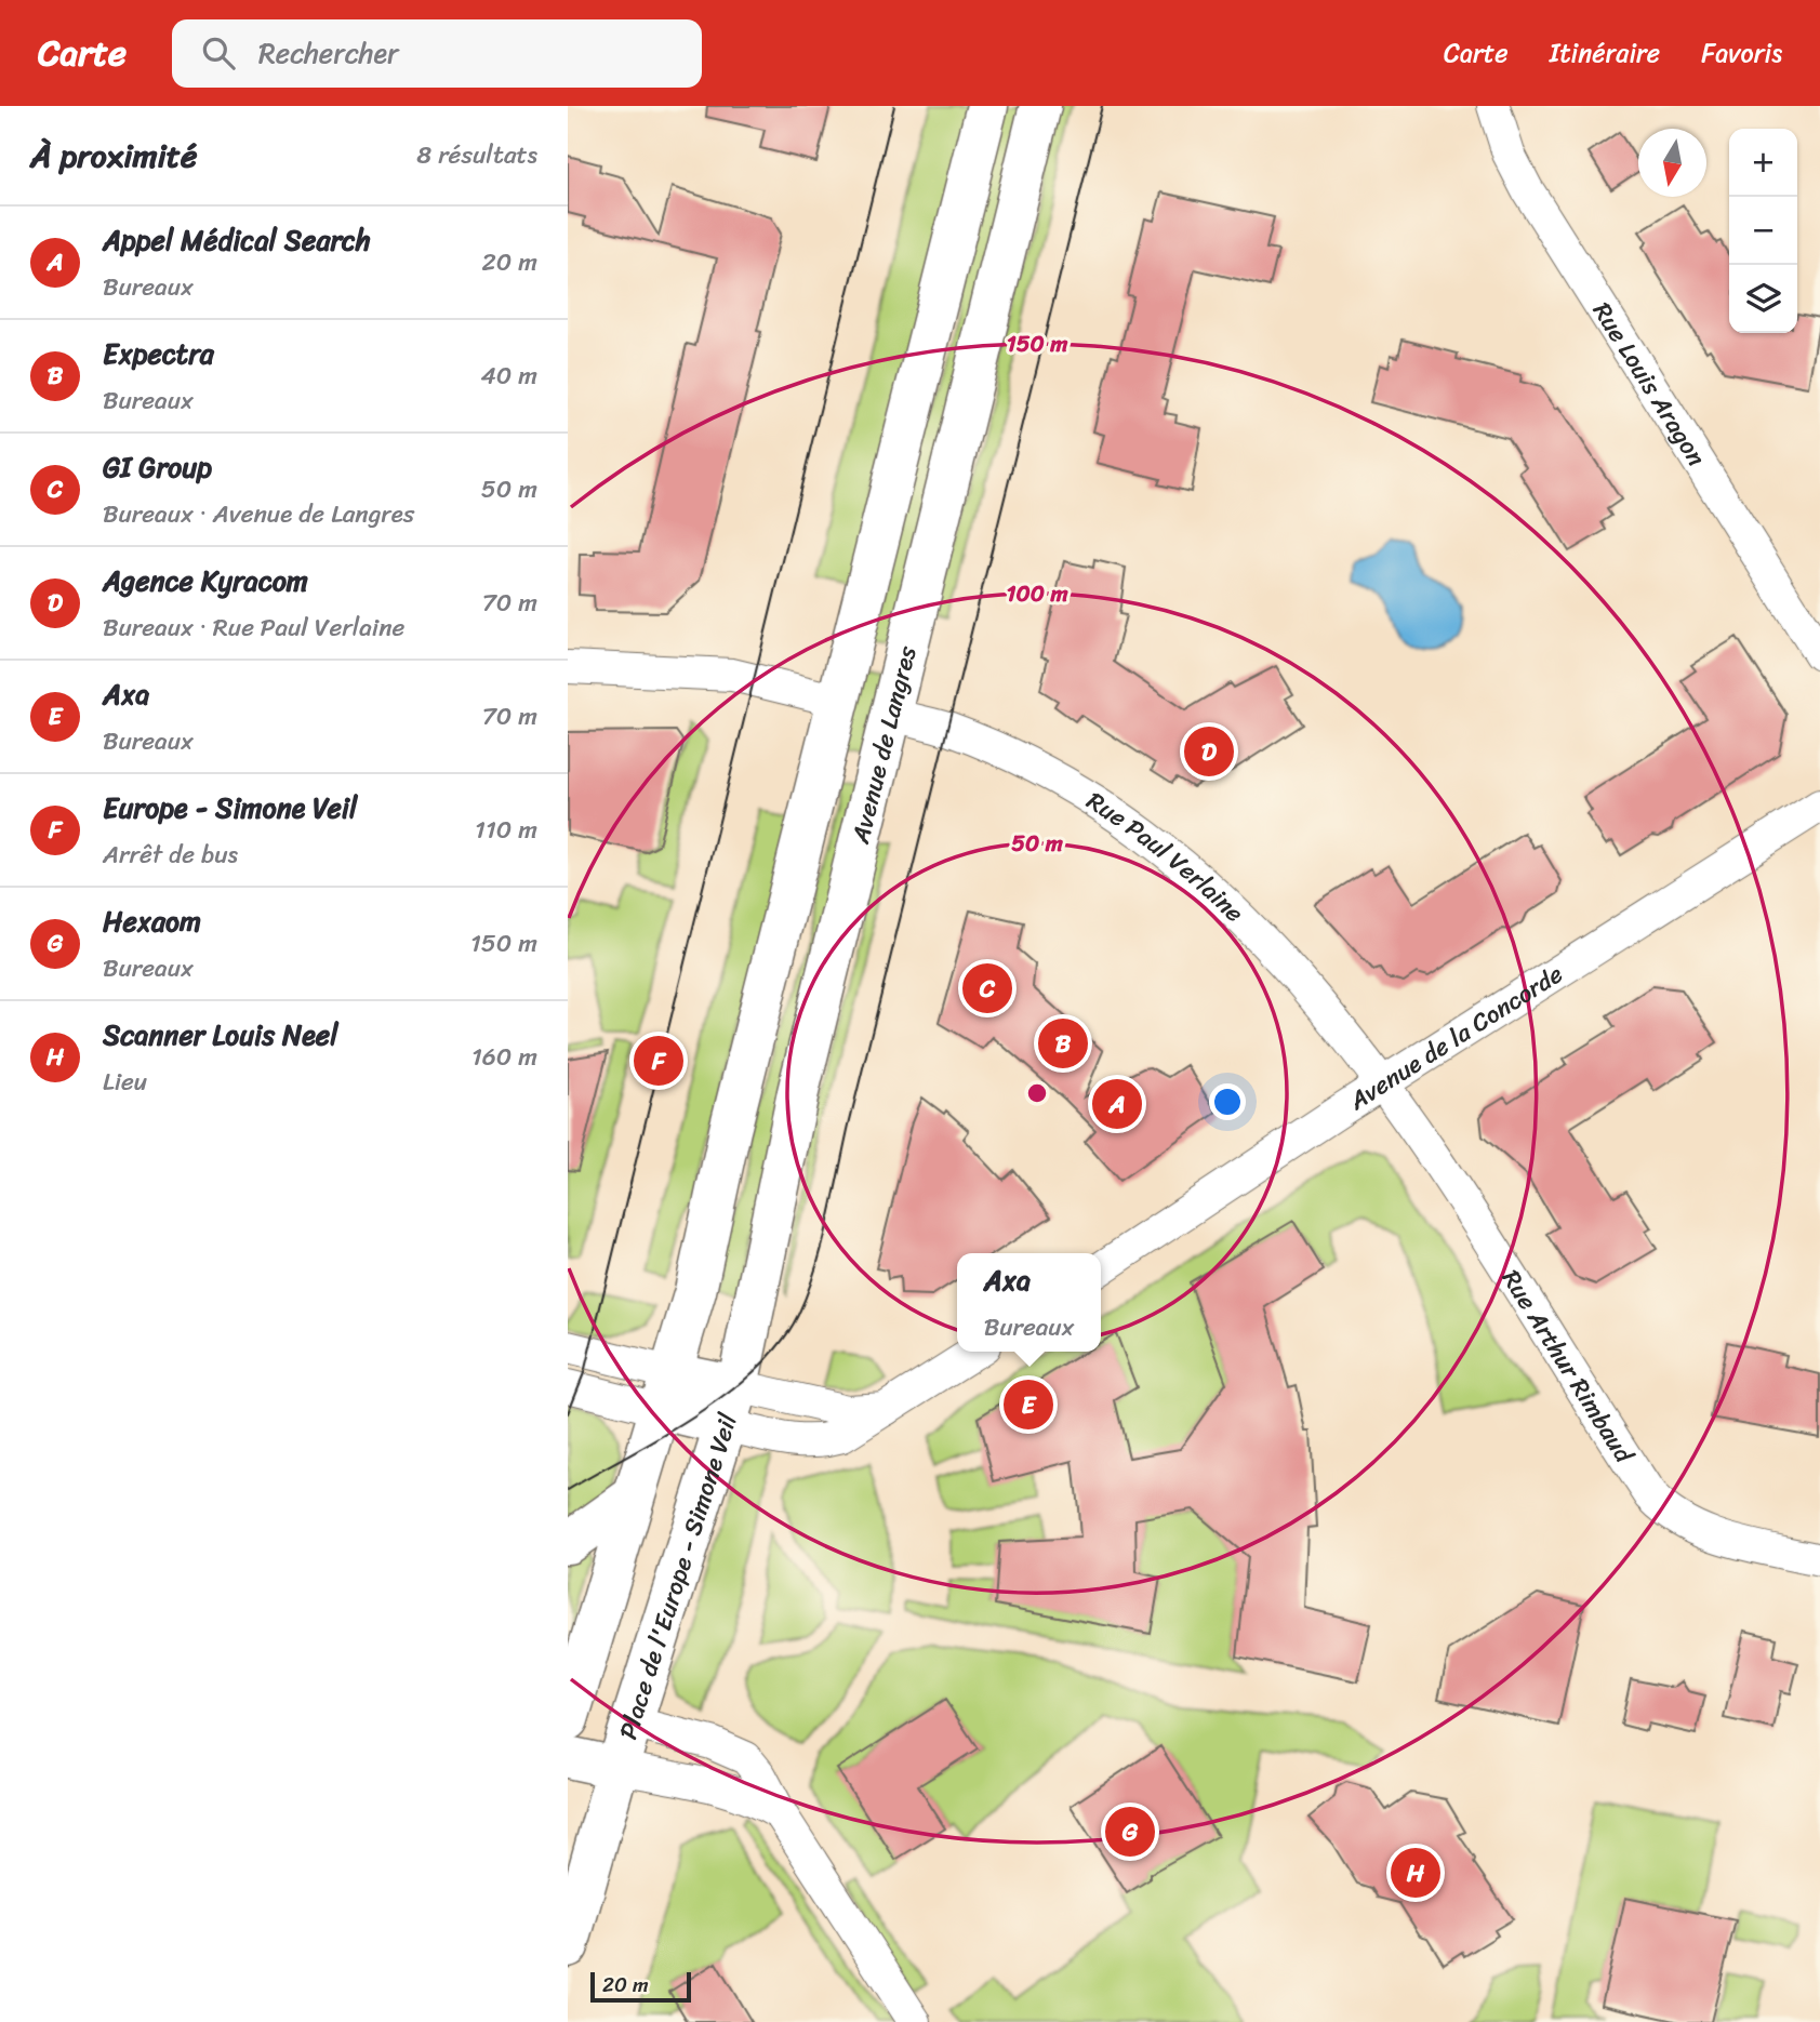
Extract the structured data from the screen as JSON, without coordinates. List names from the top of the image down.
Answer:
{
  "streets": {
    "main road": ["Avenue de Langres", "Place de l'Europe - Simone Veil"],
    "street": [
      "Rue Louis Aragon",
      "Rue Paul Verlaine",
      "Avenue de la Concorde",
      "Rue Arthur Rimbaud"
    ]
  },
  "crossings": [
    ["Avenue de Langres", "Rue Paul Verlaine"],
    ["Avenue de Langres", "Place de l'Europe - Simone Veil"],
    ["Rue Paul Verlaine", "Avenue de la Concorde"],
    ["Rue Paul Verlaine", "Rue Arthur Rimbaud"],
    ["Avenue de la Concorde", "Rue Arthur Rimbaud"]
  ],
  "scale_bar": "20 m",
  "north": "bottom",
  "page": {
    "header": "Carte",
    "search": "Rechercher",
    "nav": ["Carte", "Itinéraire", "Favoris"],
    "heading": ["À proximité", "8 résultats"],
    "map_buttons": ["+", "−"],
    "list": [
      {
        "mark": "A",
        "name": "Appel Médical Search",
        "note": "Bureaux",
        "value": "20 m"
      },
      {
        "mark": "B",
        "name": "Expectra",
        "note": "Bureaux",
        "value": "40 m"
      },
      {
        "mark": "C",
        "name": "GI Group",
        "note": "Bureaux · Avenue de Langres",
        "value": "50 m"
      },
      {
        "mark": "D",
        "name": "Agence Kyracom",
        "note": "Bureaux · Rue Paul Verlaine",
        "value": "70 m"
      },
      {
        "mark": "E",
        "name": "Axa",
        "note": "Bureaux",
        "value": "70 m"
      },
      {
        "mark": "F",
        "name": "Europe - Simone Veil",
        "note": "Arrêt de bus",
        "value": "110 m"
      },
      {
        "mark": "G",
        "name": "Hexaom",
        "note": "Bureaux",
        "value": "150 m"
      },
      {
        "mark": "H",
        "name": "Scanner Louis Neel",
        "note": "Lieu",
        "value": "160 m"
      }
    ],
    "pins": [
      "D",
      "C",
      "B",
      "F",
      "A",
      "E",
      "G",
      "H"
    ],
    "popup": ["Axa", "Bureaux"],
    "scale": "20 m"
  },
  "rings": ["150 m", "100 m", "50 m"]
}
